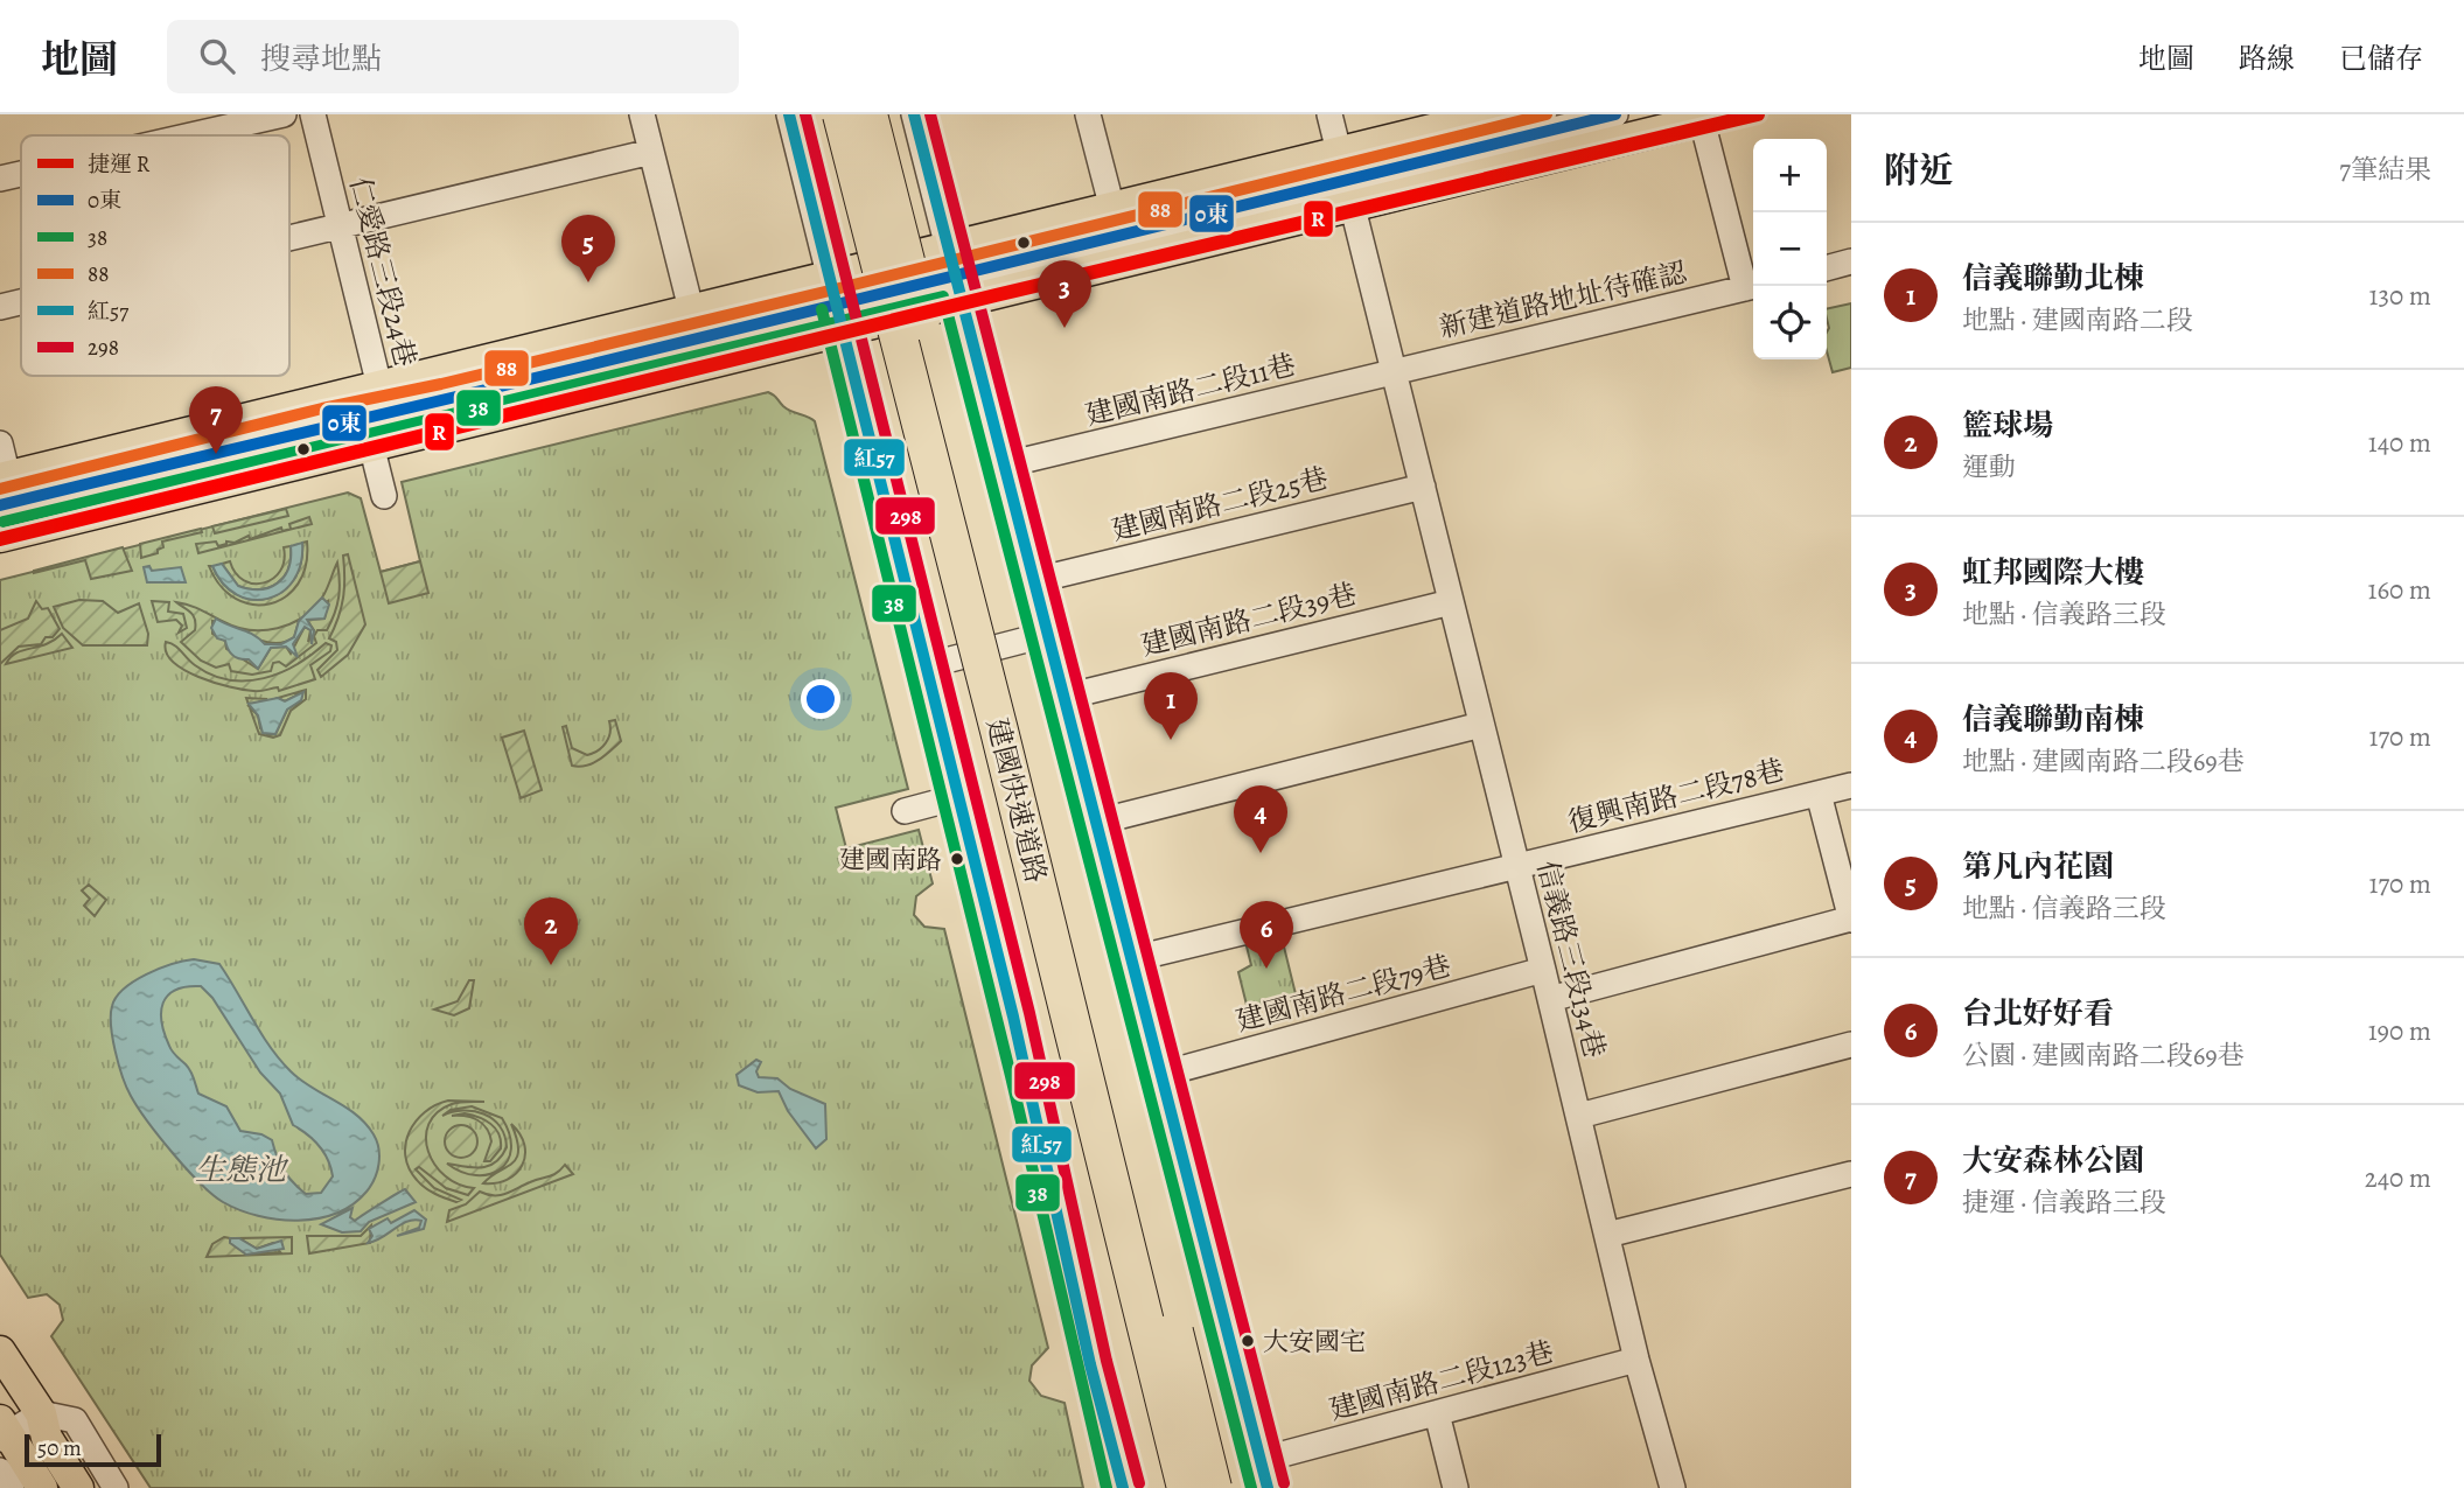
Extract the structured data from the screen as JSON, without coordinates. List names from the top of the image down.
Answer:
{
  "streets": {
    "highway": ["建國快速道路"],
    "street": [
      "仁愛路三段24巷",
      "新建道路地址待確認",
      "建國南路二段11巷",
      "建國南路二段25巷",
      "建國南路二段39巷",
      "復興南路二段78巷",
      "信義路三段134巷",
      "建國南路二段79巷",
      "建國南路二段123巷"
    ]
  },
  "crossings": [
    ["新建道路地址待確認", "建國南路二段11巷"],
    ["新建道路地址待確認", "信義路三段134巷"],
    ["建國南路二段11巷", "信義路三段134巷"],
    ["建國南路二段25巷", "信義路三段134巷"],
    ["建國南路二段39巷", "信義路三段134巷"],
    ["復興南路二段78巷", "信義路三段134巷"],
    ["信義路三段134巷", "建國南路二段79巷"],
    ["信義路三段134巷", "建國南路二段123巷"]
  ],
  "water": ["生態池"],
  "places": ["建國南路", "大安國宅"],
  "lines": [
    "metro line R",
    "transit line 0東",
    "transit line 88",
    "transit line 紅57",
    "transit line 298",
    "transit line 38"
  ],
  "legend": [
    "捷運 R",
    "0東",
    "38",
    "88",
    "紅57",
    "298"
  ],
  "scale_bar": "50 m",
  "page": {
    "header": "地圖",
    "search": "搜尋地點",
    "nav": ["地圖", "路線", "已儲存"],
    "heading": ["附近", "7筆結果"],
    "map_buttons": ["+", "−"],
    "pins": [
      "5",
      "3",
      "7",
      "1",
      "4",
      "2",
      "6"
    ],
    "list": [
      {
        "mark": "1",
        "name": "信義聯勤北棟",
        "note": "地點 · 建國南路二段",
        "value": "130 m"
      },
      {
        "mark": "2",
        "name": "籃球場",
        "note": "運動",
        "value": "140 m"
      },
      {
        "mark": "3",
        "name": "虹邦國際大樓",
        "note": "地點 · 信義路三段",
        "value": "160 m"
      },
      {
        "mark": "4",
        "name": "信義聯勤南棟",
        "note": "地點 · 建國南路二段69巷",
        "value": "170 m"
      },
      {
        "mark": "5",
        "name": "第凡內花園",
        "note": "地點 · 信義路三段",
        "value": "170 m"
      },
      {
        "mark": "6",
        "name": "台北好好看",
        "note": "公園 · 建國南路二段69巷",
        "value": "190 m"
      },
      {
        "mark": "7",
        "name": "大安森林公園",
        "note": "捷運 · 信義路三段",
        "value": "240 m"
      }
    ],
    "scale": "50 m"
  }
}
